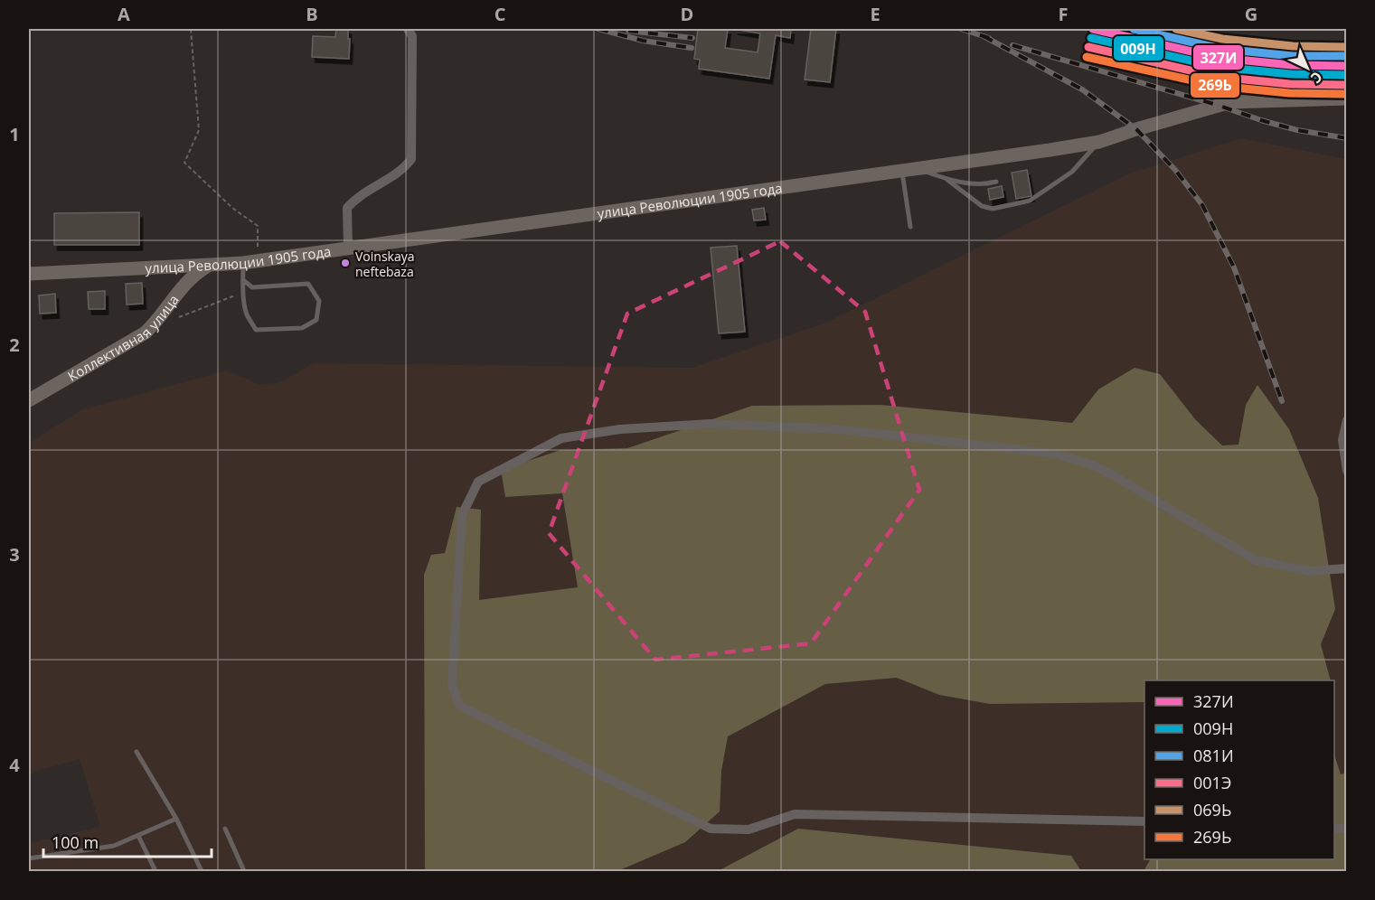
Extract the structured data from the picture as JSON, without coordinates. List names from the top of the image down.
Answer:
{
  "streets": {
    "main road": ["улица Революции 1905 года", "Коллективная улица"]
  },
  "crossings": [
    ["улица Революции 1905 года", "Коллективная улица"]
  ],
  "places": ["Voinskaya neftebaza"],
  "lines": [
    "transit line 327И",
    "transit line 081И",
    "transit line 069Ь",
    "transit line 009Н",
    "transit line 001Э",
    "transit line 269Ь"
  ],
  "legend": [
    "327И",
    "009Н",
    "081И",
    "001Э",
    "069Ь",
    "269Ь"
  ],
  "scale_bar": "100 m",
  "north": "bottom right",
  "grid": {
    "columns": [
      "A",
      "B",
      "C",
      "D",
      "E",
      "F",
      "G"
    ],
    "rows": [
      "1",
      "2",
      "3",
      "4"
    ]
  }
}
